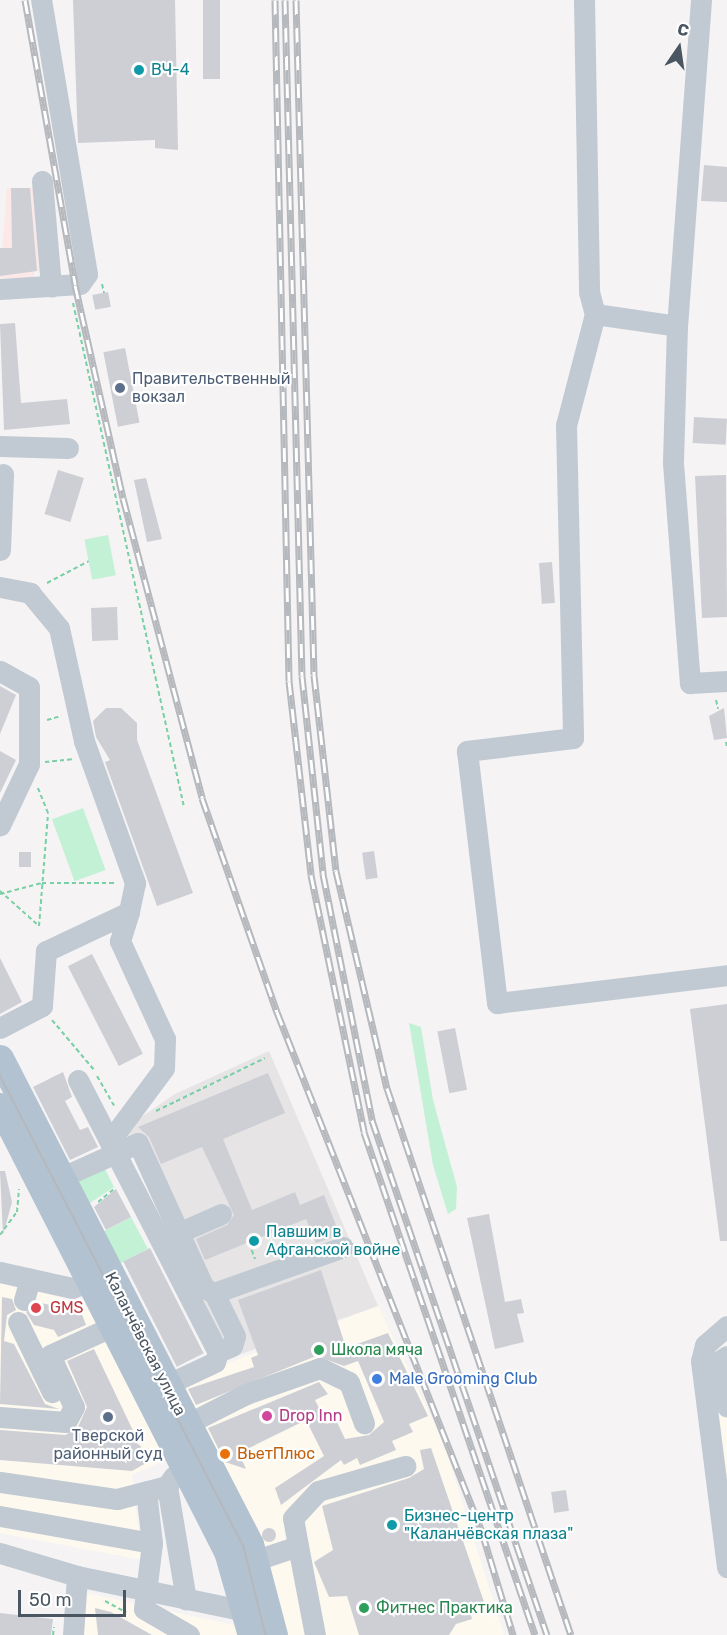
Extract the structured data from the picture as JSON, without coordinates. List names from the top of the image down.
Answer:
{
  "streets": {
    "main road": ["Каланчёвская улица"]
  },
  "places": [
    "ВЧ-4",
    "Правительственный вокзал",
    "Павшим в Афганской войне",
    "GMS",
    "Школа мяча",
    "Male Grooming Club",
    "Drop Inn",
    "Тверской районный суд",
    "ВьетПлюс",
    "Бизнес-центр \"Каланчёвская плаза\"",
    "Фитнес Практика"
  ],
  "scale_bar": "50 m",
  "north": "top"
}
